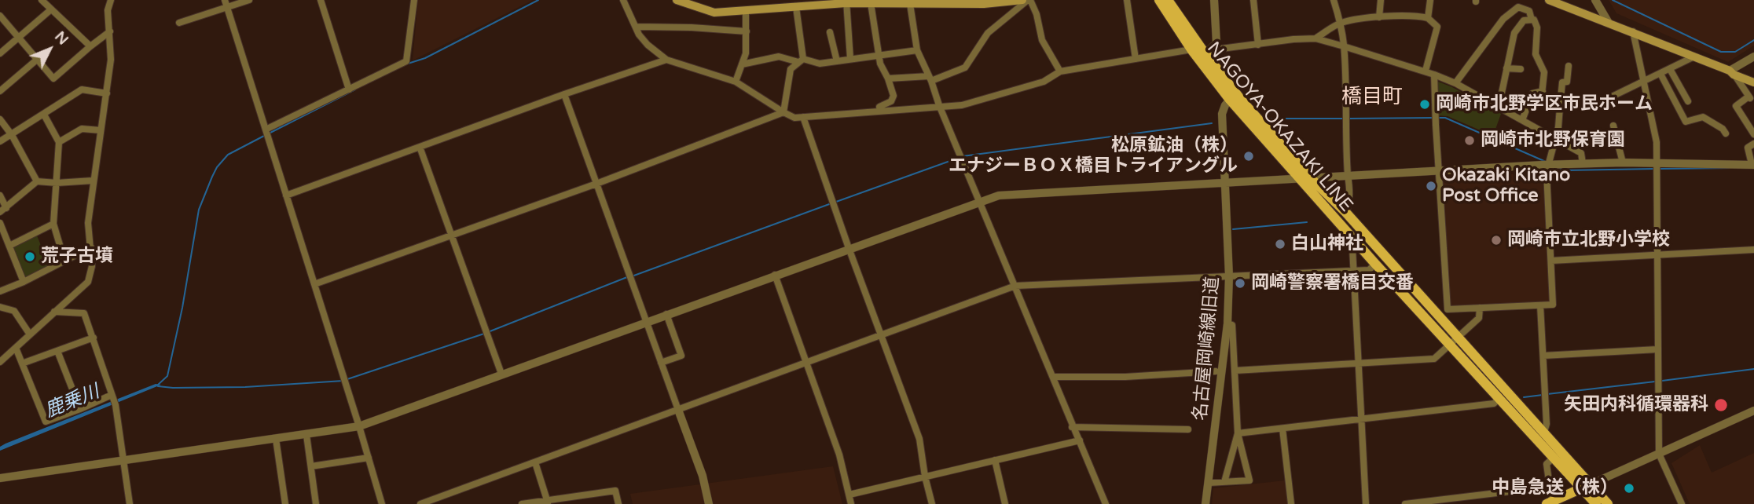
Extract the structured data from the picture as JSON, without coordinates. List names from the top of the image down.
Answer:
{
  "streets": {
    "main road": ["NAGOYA-OKAZAKI LINE"],
    "street": ["名古屋岡崎線旧道"]
  },
  "crossings": [
    ["NAGOYA-OKAZAKI LINE", "名古屋岡崎線旧道"]
  ],
  "districts": ["橋目町"],
  "water": ["鹿乗川"],
  "places": [
    "岡崎市北野学区市民ホーム",
    "岡崎市北野保育園",
    "松原鉱油（株） エナジーＢＯＸ橋目トライアングル",
    "Okazaki Kitano Post Office",
    "岡崎市立北野小学校",
    "白山神社",
    "荒子古墳",
    "岡崎警察署橋目交番",
    "矢田内科循環器科",
    "中島急送（株）"
  ],
  "north": "top right"
}
